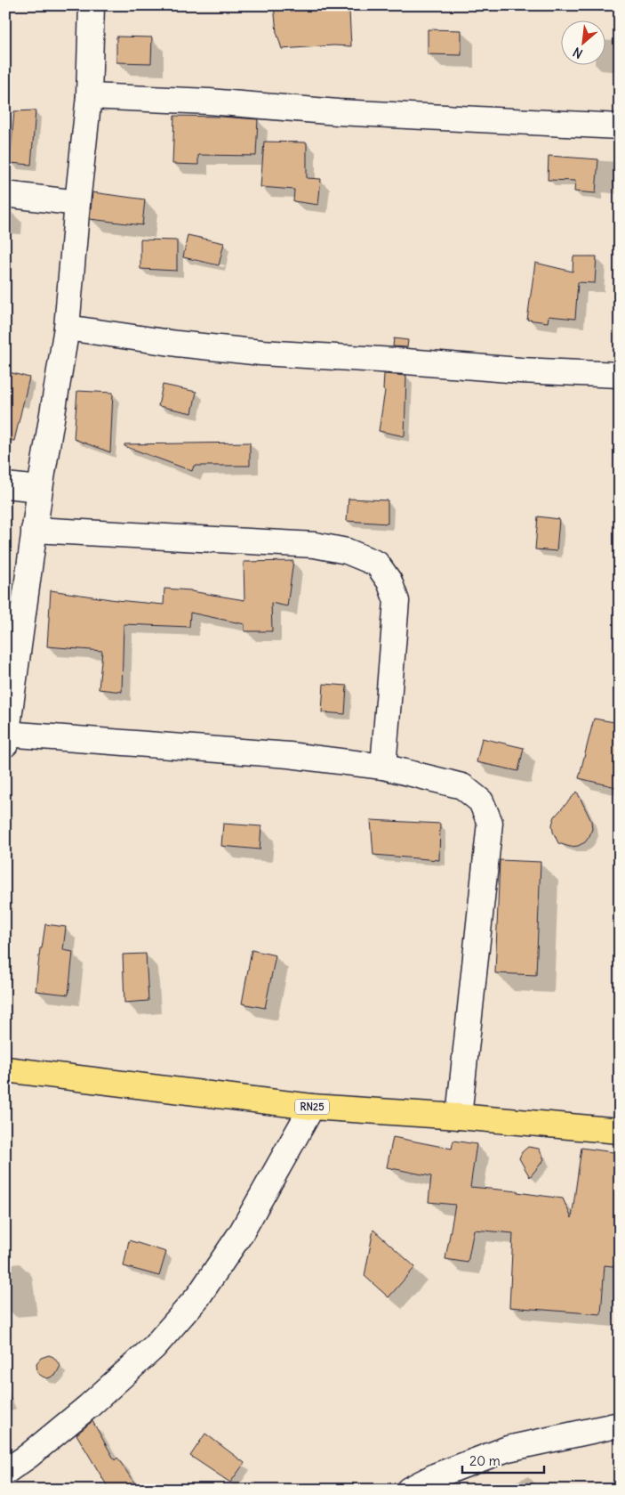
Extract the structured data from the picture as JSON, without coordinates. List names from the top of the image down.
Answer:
{
  "streets": {
    "main road": ["RN25"]
  },
  "scale_bar": "20 m",
  "north": "bottom left"
}
